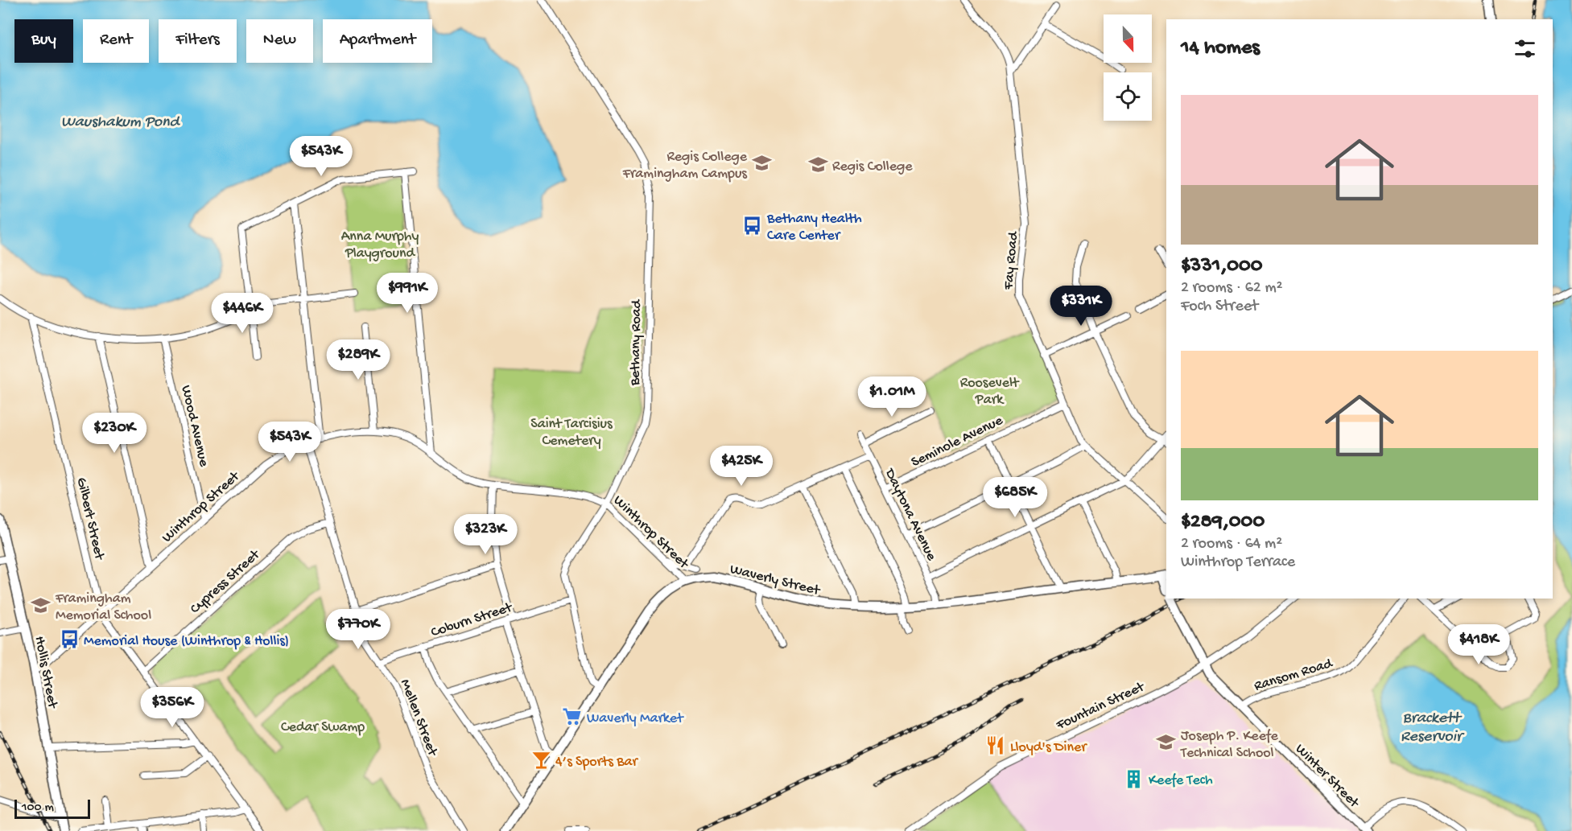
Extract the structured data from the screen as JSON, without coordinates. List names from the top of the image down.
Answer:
{
  "streets": {
    "main road": ["Waverly Street", "Hollis Street", "Winter Street"],
    "street": [
      "Fay Road",
      "Bethany Road",
      "Wood Avenue",
      "Seminole Avenue",
      "Winthrop Street",
      "Daytona Avenue",
      "Gilbert Street",
      "Cypress Street",
      "Coburn Street",
      "Ransom Road",
      "Fountain Street",
      "Mellen Street"
    ]
  },
  "crossings": [
    ["Fay Road", "Seminole Avenue"],
    ["Bethany Road", "Winthrop Street"],
    ["Bethany Road", "Waverly Street"],
    ["Bethany Road", "Coburn Street"],
    ["Wood Avenue", "Winthrop Street"],
    ["Seminole Avenue", "Daytona Avenue"],
    ["Winthrop Street", "Gilbert Street"],
    ["Winthrop Street", "Waverly Street"],
    ["Winthrop Street", "Hollis Street"],
    ["Winthrop Street", "Mellen Street"],
    ["Daytona Avenue", "Waverly Street"],
    ["Cypress Street", "Mellen Street"],
    ["Coburn Street", "Mellen Street"],
    ["Ransom Road", "Winter Street"],
    ["Fountain Street", "Winter Street"]
  ],
  "water": ["Waushakum Pond", "Brackett Reservoir"],
  "parks": [
    "Anna Murphy Playground",
    "Roosevelt Park",
    "Saint Tarcisius Cemetery",
    "Cedar Swamp"
  ],
  "places": {
    "school or university": [
      "Regis College Framingham Campus",
      "Regis College",
      "Framingham Memorial School",
      "Joseph P. Keefe Technical School"
    ],
    "bus stop": ["Bethany Health Care Center", "Memorial House (Winthrop & Hollis)"],
    "supermarket": ["Waverly Market"],
    "restaurant": ["Lloyd's Diner"],
    "bar": ["4’s Sports Bar"],
    "building": ["Keefe Tech"]
  },
  "scale_bar": "100 m",
  "north": "bottom",
  "page": {
    "chip": [
      "Buy",
      "Rent",
      "Filters",
      "New",
      "Apartment"
    ],
    "heading": "14 homes",
    "list": [
      {
        "name": "$331,000",
        "note": "2 rooms · 62 m² · Foch Street"
      },
      {
        "name": "$289,000",
        "note": "2 rooms · 64 m² · Winthrop Terrace"
      }
    ],
    "price": [
      "$543K",
      "$991K",
      "$331K",
      "$446K",
      "$289K",
      "$1.01M",
      "$230K",
      "$543K",
      "$425K",
      "$685K",
      "$323K",
      "$770K",
      "$418K",
      "$356K"
    ],
    "scale": "100 m"
  }
}
